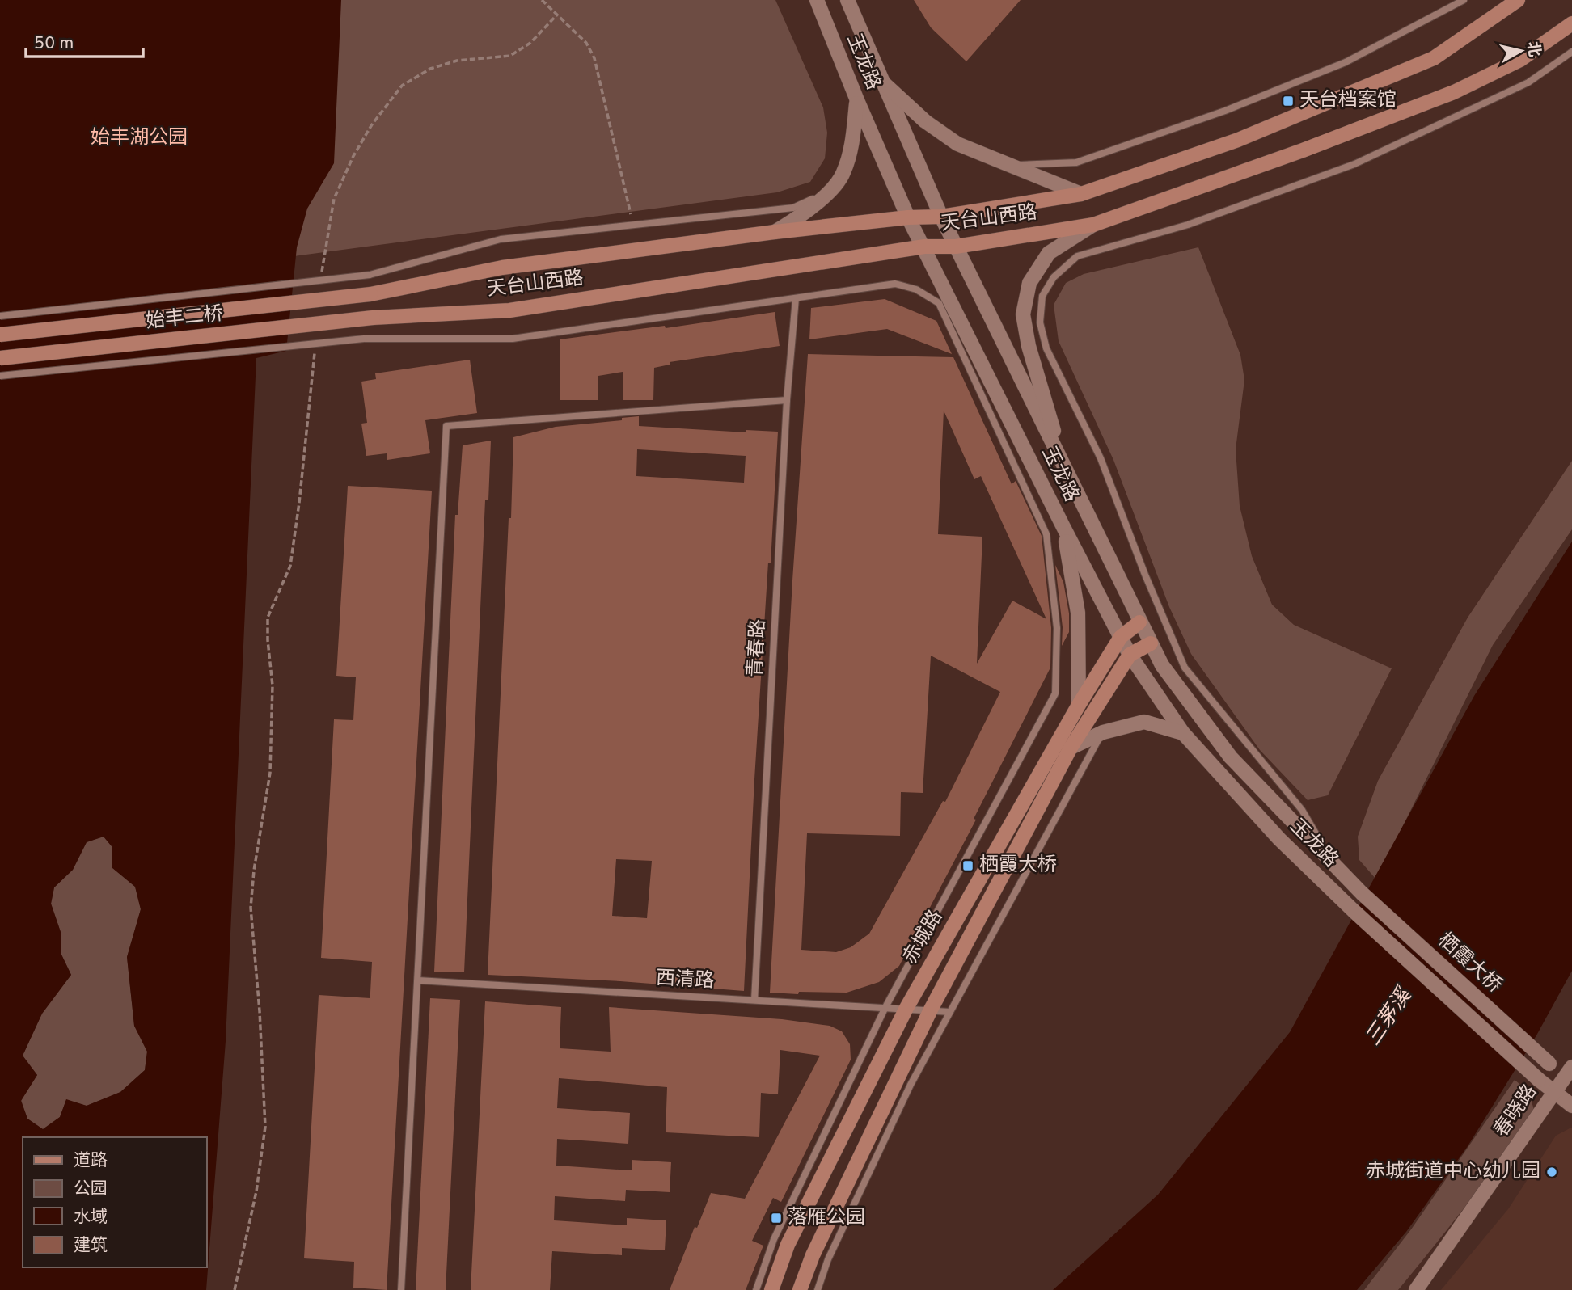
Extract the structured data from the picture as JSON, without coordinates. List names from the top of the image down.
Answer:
{
  "streets": {
    "main road": [
      "玉龙路",
      "天台山西路",
      "始丰二桥",
      "赤城路",
      "栖霞大桥",
      "春晓路"
    ],
    "lane": ["青春路", "西清路"]
  },
  "crossings": [
    ["玉龙路", "天台山西路"],
    ["玉龙路", "赤城路"],
    ["玉龙路", "栖霞大桥"],
    ["天台山西路", "始丰二桥"],
    ["青春路", "西清路"],
    ["赤城路", "西清路"],
    ["栖霞大桥", "春晓路"]
  ],
  "water": ["三茅溪"],
  "parks": ["始丰湖公园"],
  "places": {
    "transit": ["天台档案馆", "栖霞大桥", "落雁公园"],
    "other": ["赤城街道中心幼儿园"]
  },
  "legend": [
    "道路",
    "公园",
    "水域",
    "建筑"
  ],
  "scale_bar": "50 m",
  "north": "right"
}
